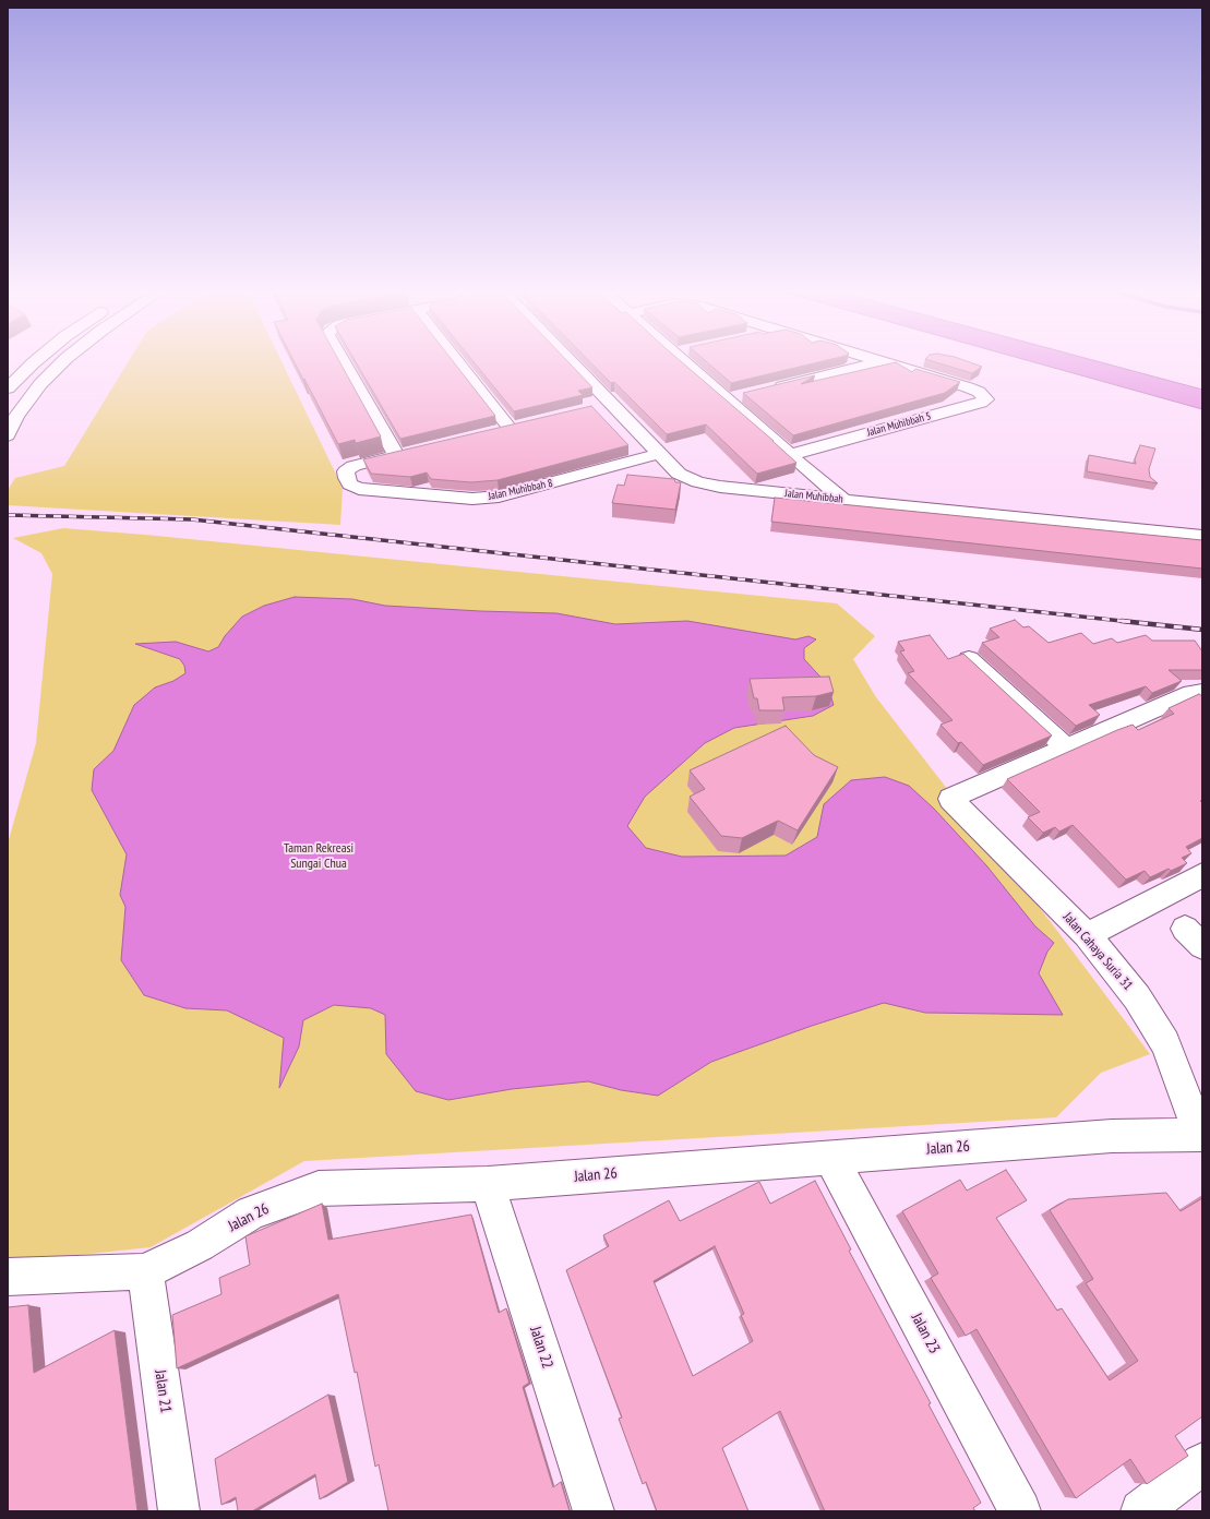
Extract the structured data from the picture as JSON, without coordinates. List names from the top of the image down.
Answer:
{
  "streets": {
    "main road": [
      "Jalan Muhibbah 5",
      "Jalan Muhibbah 8",
      "Jalan Muhibbah",
      "Jalan Cahaya Suria 31",
      "Jalan 26",
      "Jalan 23",
      "Jalan 22",
      "Jalan 21"
    ]
  },
  "crossings": [
    ["Jalan Muhibbah 8", "Jalan Muhibbah"],
    ["Jalan Cahaya Suria 31", "Jalan 26"],
    ["Jalan 26", "Jalan 23"],
    ["Jalan 26", "Jalan 22"],
    ["Jalan 26", "Jalan 21"]
  ],
  "parks": ["Taman Rekreasi Sungai Chua"]
}
